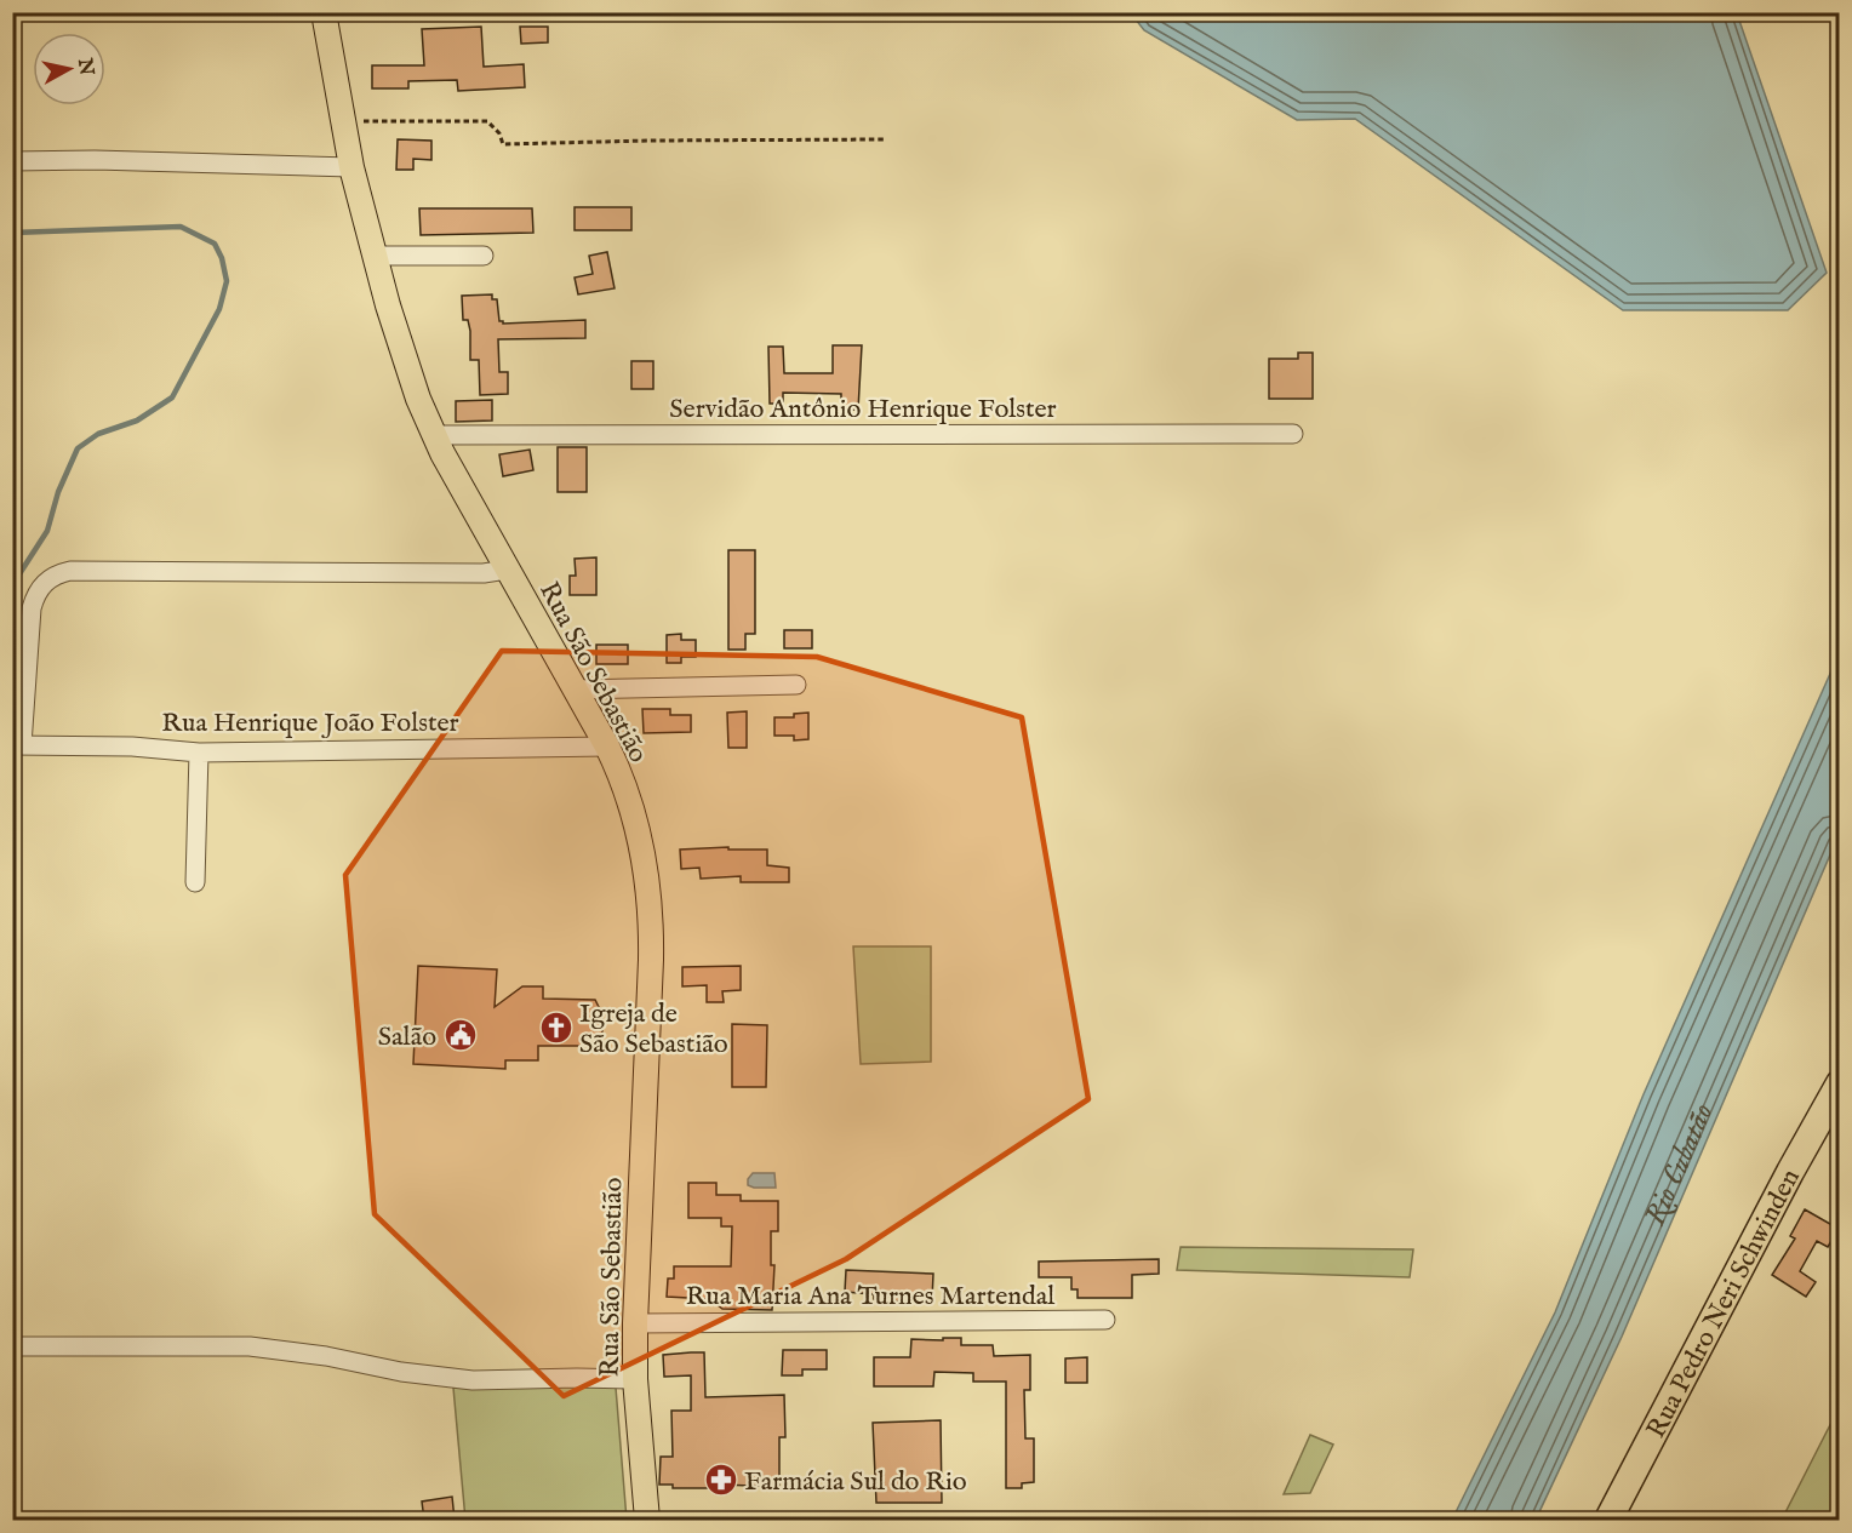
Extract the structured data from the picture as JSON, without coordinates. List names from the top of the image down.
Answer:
{
  "streets": {
    "highway": ["Rua Pedro Neri Schwinden"],
    "main road": ["Rua São Sebastião"],
    "street": ["Servidão Antônio Henrique Folster", "Rua Henrique João Folster", "Rua Maria Ana Turnes Martendal"]
  },
  "crossings": [
    ["Servidão Antônio Henrique Folster", "Rua São Sebastião"],
    ["Rua São Sebastião", "Rua Henrique João Folster"],
    ["Rua São Sebastião", "Rua Maria Ana Turnes Martendal"]
  ],
  "water": ["Rio Cubatão"],
  "places": {
    "church": ["Igreja de São Sebastião"],
    "public building": ["Salão"],
    "pharmacy": ["Farmácia Sul do Rio"]
  },
  "north": "right"
}
